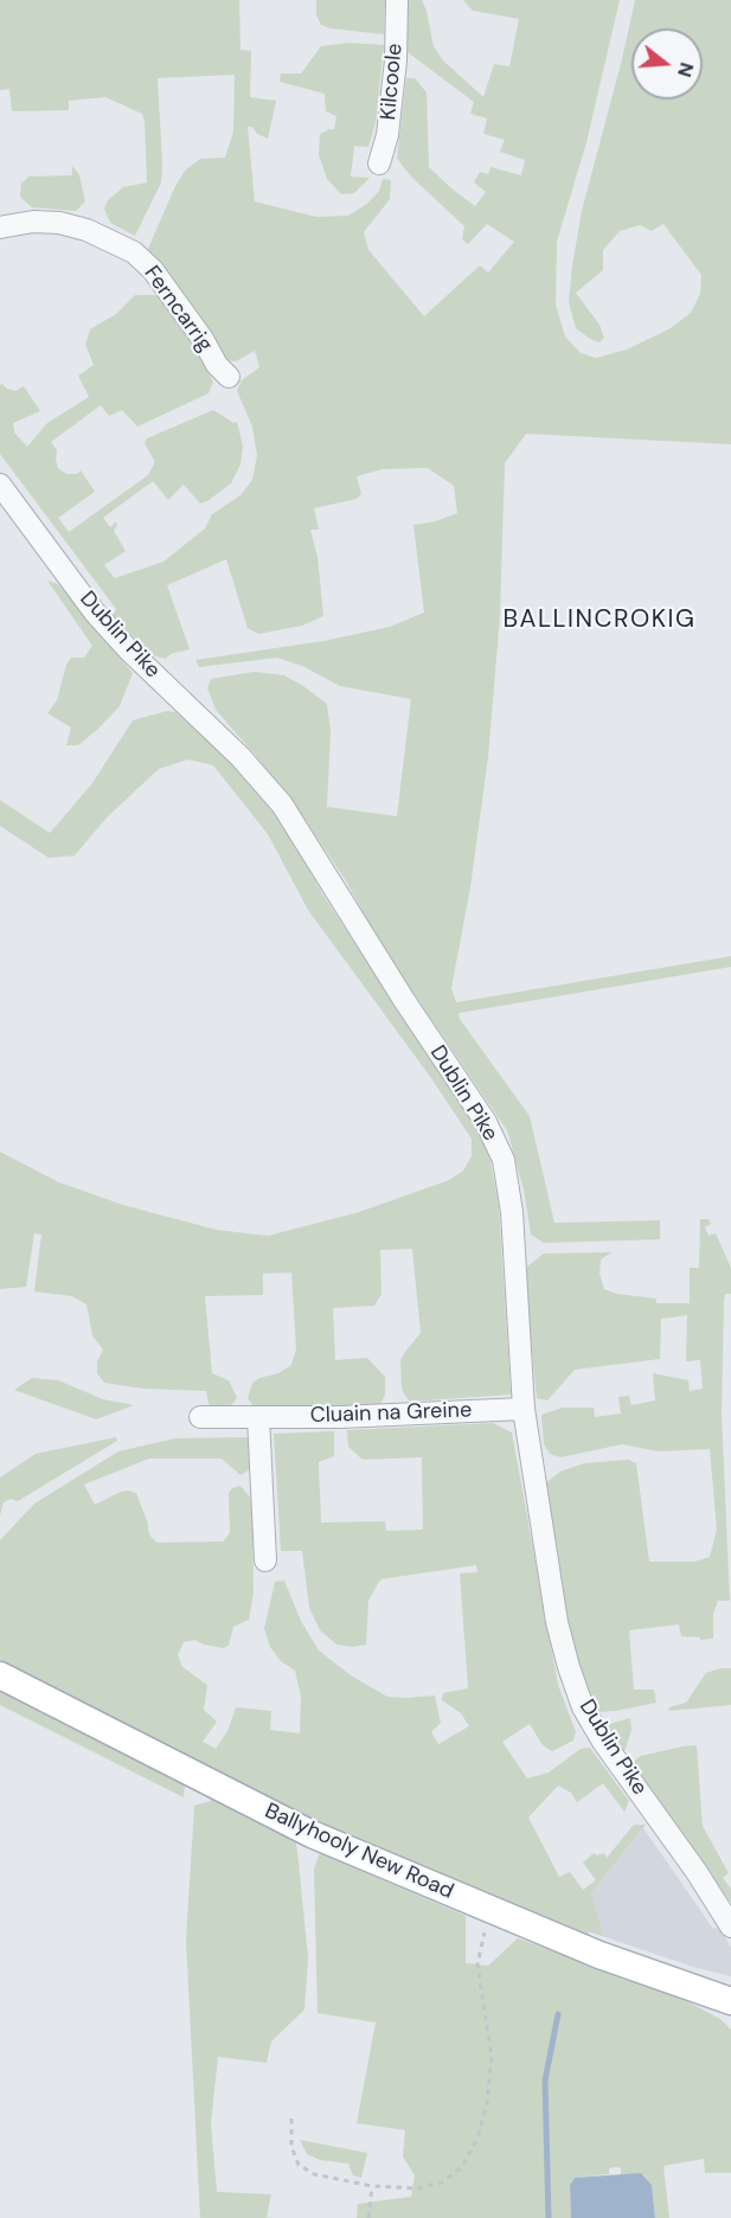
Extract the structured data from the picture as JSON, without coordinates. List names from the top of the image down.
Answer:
{
  "streets": {
    "main road": ["Ballyhooly New Road"],
    "street": [
      "Kilcoole",
      "Ferncarrig",
      "Dublin Pike",
      "Cluain na Greine"
    ]
  },
  "crossings": [
    ["Dublin Pike", "Cluain na Greine"]
  ],
  "districts": ["BALLINCROKIG"],
  "north": "right"
}
